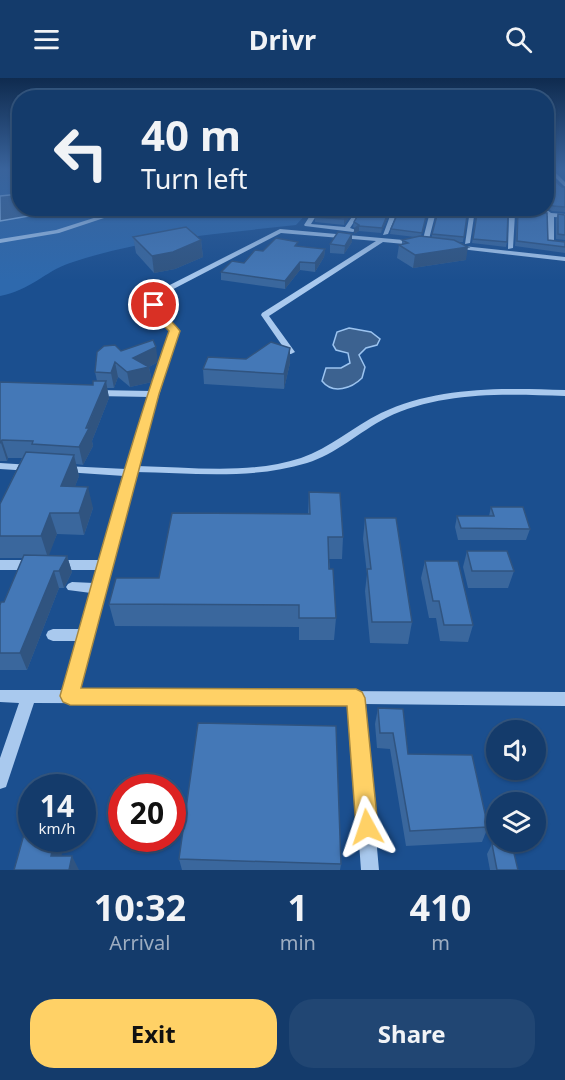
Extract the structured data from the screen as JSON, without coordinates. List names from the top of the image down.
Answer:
{
  "page": {
    "header": "Drivr",
    "turn": ["40 m", "Turn left"],
    "speed": "14 km/h",
    "limit": "20",
    "eta": [
      "10:32",
      "Arrival",
      "1",
      "min",
      "410",
      "m"
    ],
    "buttons": ["Exit", "Share"]
  }
}
